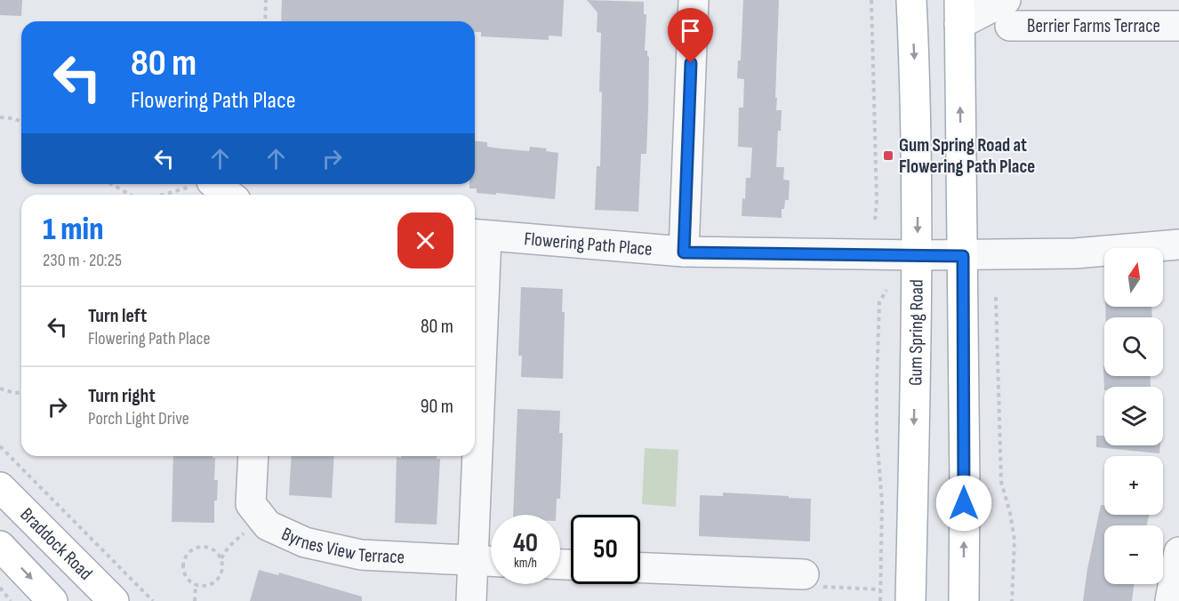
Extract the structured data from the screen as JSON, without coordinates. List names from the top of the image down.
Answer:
{
  "streets": {
    "main road": ["Gum Spring Road", "Braddock Road"],
    "street": ["Berrier Farms Terrace", "Flowering Path Place", "Byrnes View Terrace"]
  },
  "crossings": [
    ["Flowering Path Place", "Gum Spring Road"]
  ],
  "places": {
    "transit": ["Gum Spring Road at Flowering Path Place"]
  },
  "north": "top",
  "page": {
    "turn": ["80 m", "Flowering Path Place"],
    "heading": ["1 min", "230 m · 20:25"],
    "map_buttons": ["+", "−"],
    "list": [
      {
        "name": "Turn left",
        "note": "Flowering Path Place",
        "value": "80 m"
      },
      {
        "name": "Turn right",
        "note": "Porch Light Drive",
        "value": "90 m"
      }
    ],
    "speed": "40 km/h",
    "limit": "50"
  }
}
